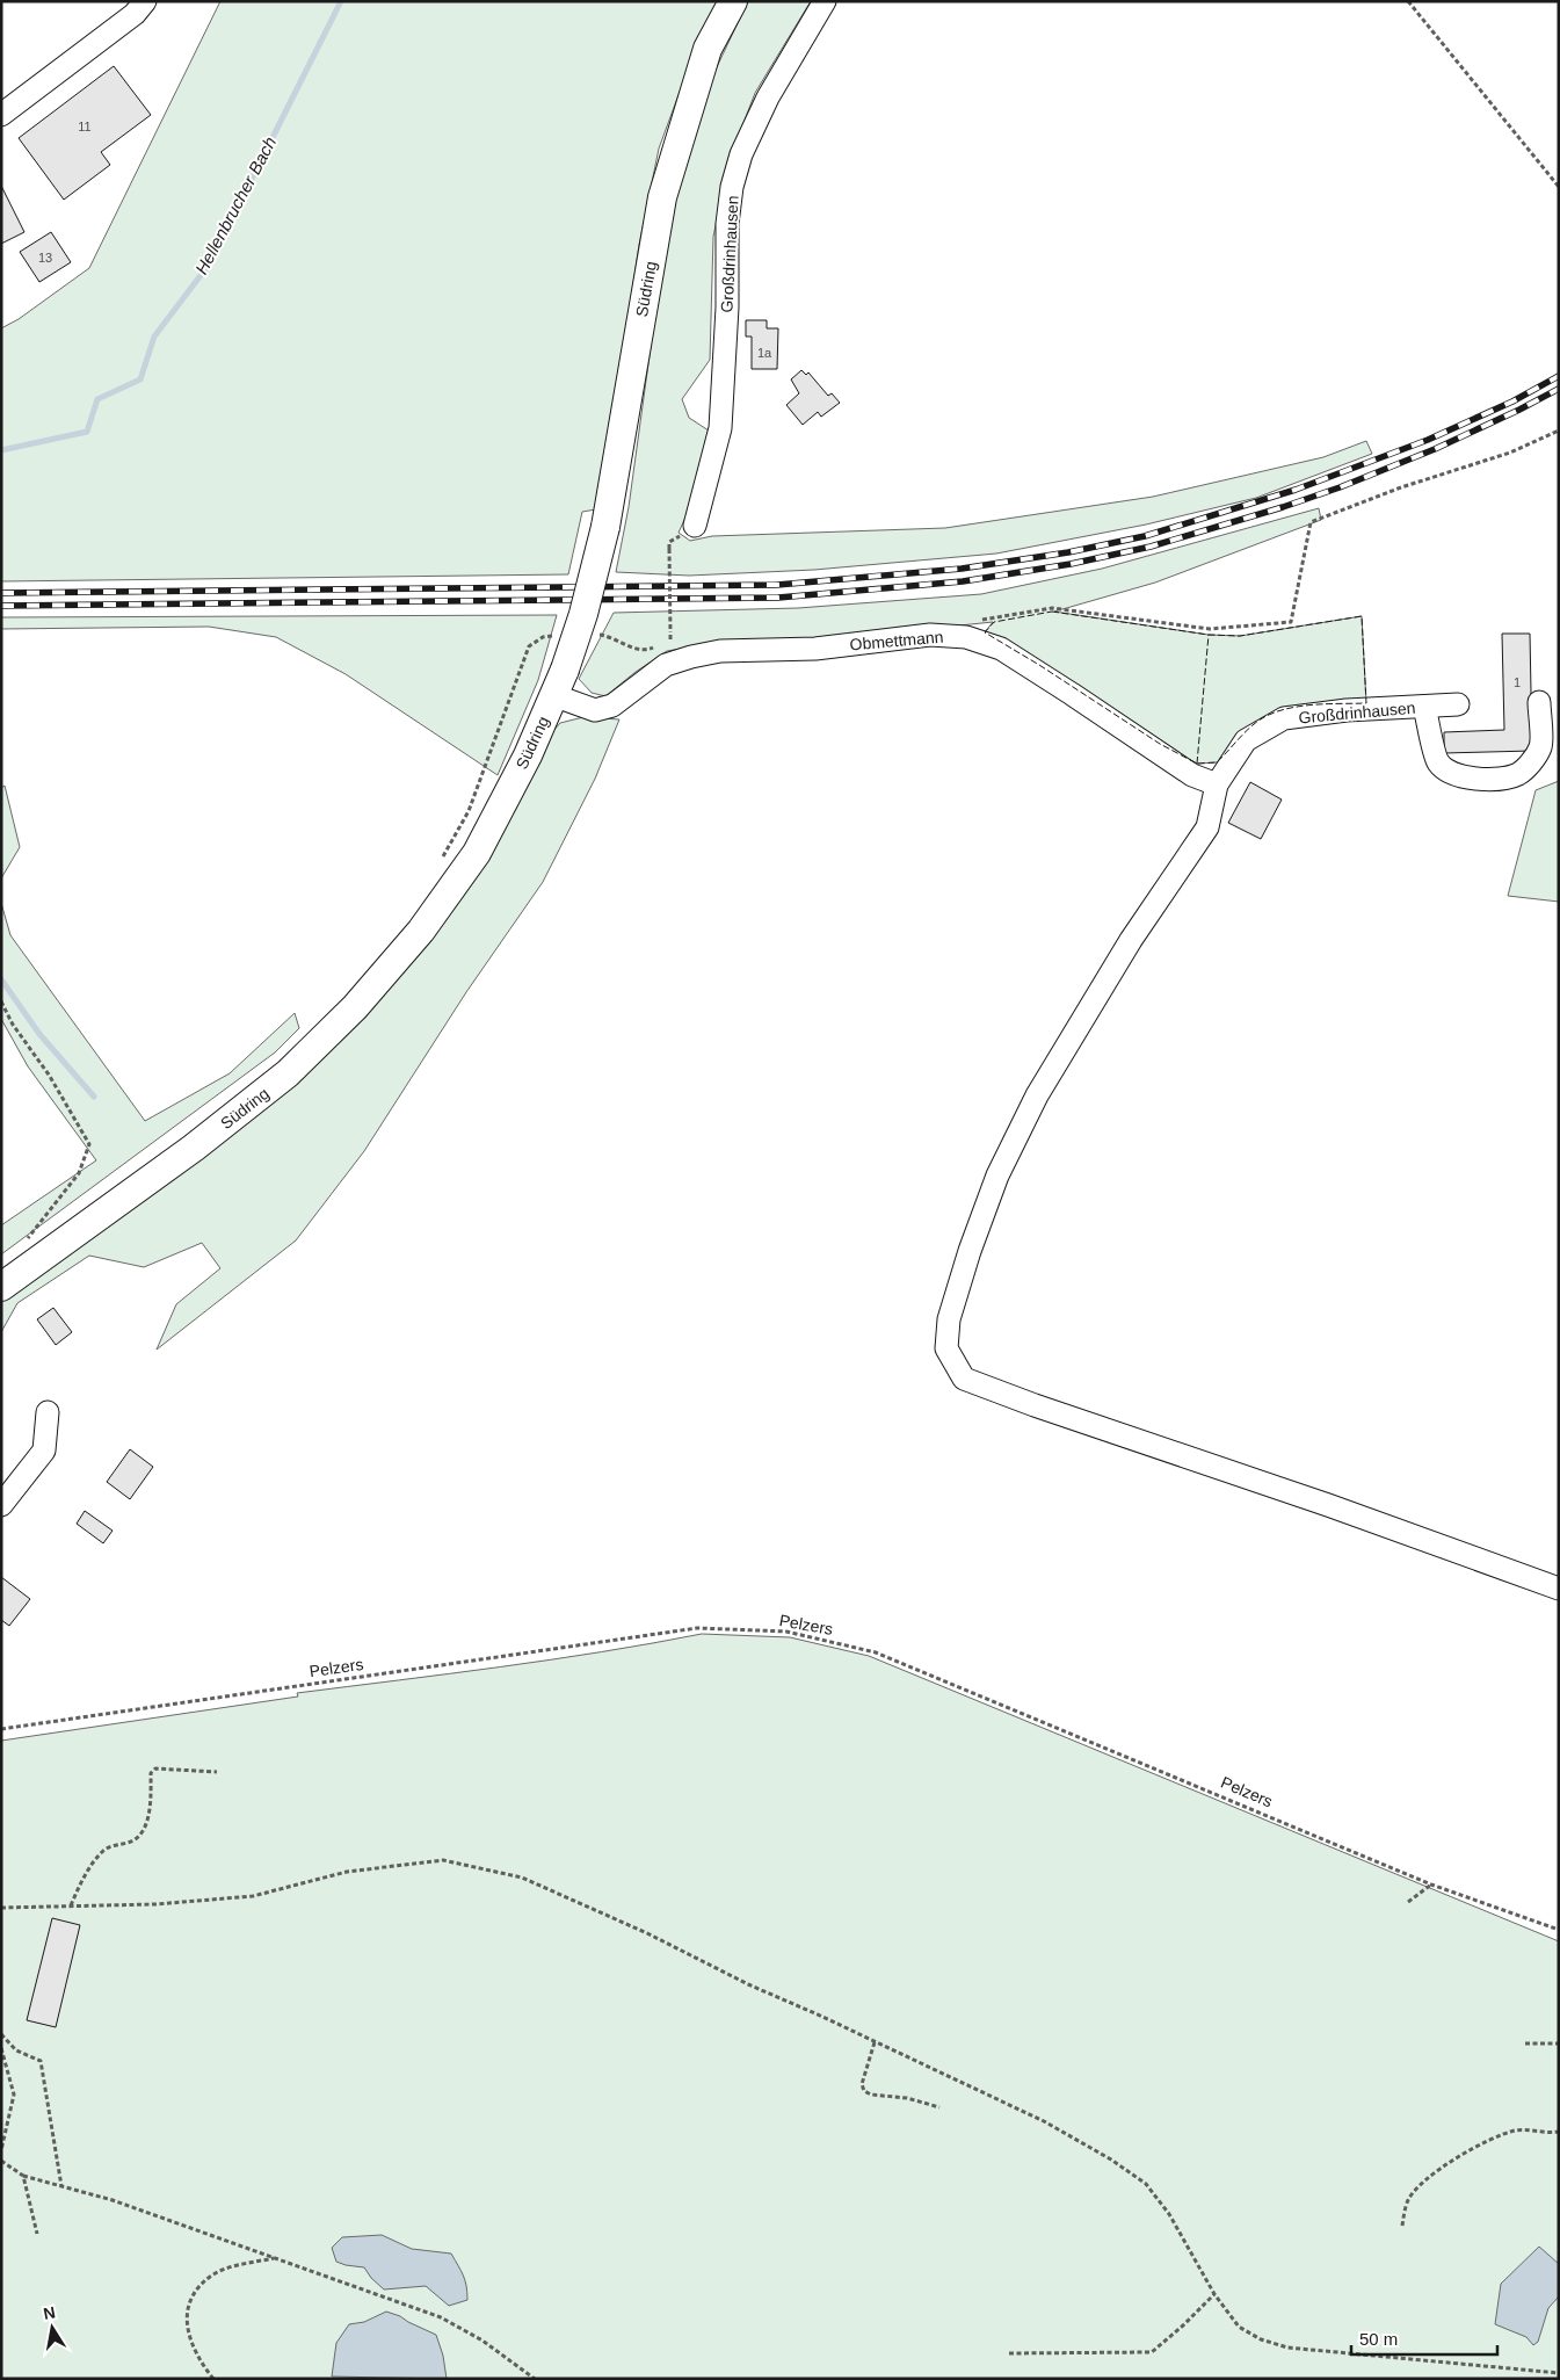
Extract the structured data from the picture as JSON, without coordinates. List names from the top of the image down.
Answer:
{
  "streets": {
    "main road": ["Südring"],
    "street": ["Großdrinhausen", "Obmettmann"],
    "path": ["Pelzers"]
  },
  "crossings": [
    ["Großdrinhausen", "Obmettmann"],
    ["Südring", "Obmettmann"]
  ],
  "water": ["Hellenbrucher Bach"],
  "house_numbers": [
    "11",
    "13",
    "1a",
    "1"
  ],
  "scale_bar": "50 m",
  "north": "top"
}
